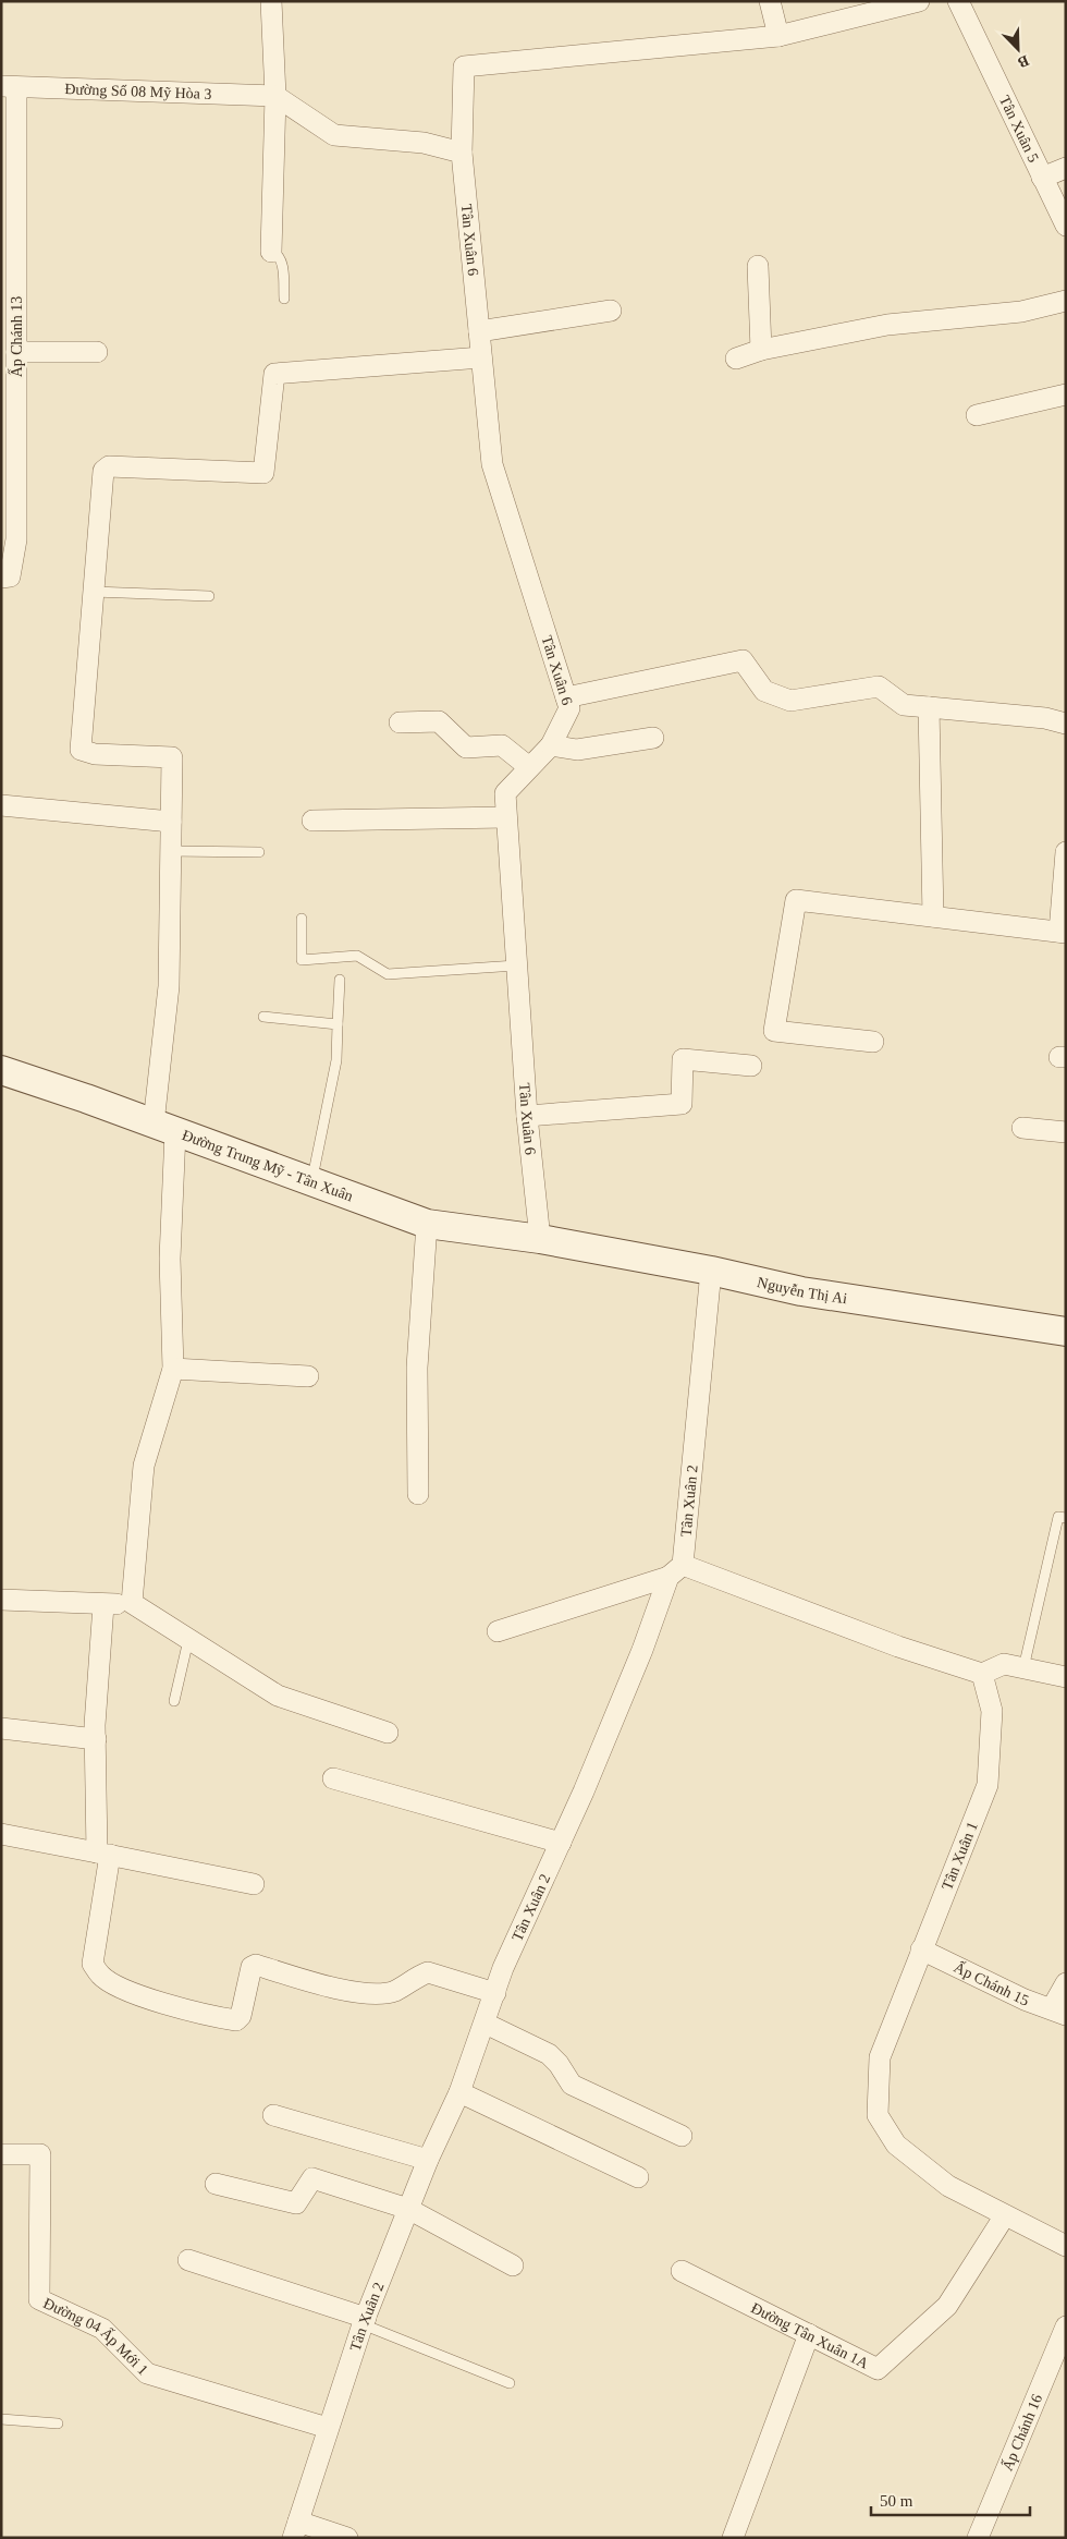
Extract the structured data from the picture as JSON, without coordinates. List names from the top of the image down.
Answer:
{
  "streets": {
    "street": [
      "Đường Số 08 Mỹ Hòa 3",
      "Tân Xuân 5",
      "Tân Xuân 6",
      "Ấp Chánh 13",
      "Đường Trung Mỹ - Tân Xuân",
      "Nguyễn Thị Ai",
      "Tân Xuân 2",
      "Tân Xuân 1",
      "Ấp Chánh 15",
      "Đường Tân Xuân 1A",
      "Đường 04 Ấp Mới 1",
      "Ấp Chánh 16"
    ]
  },
  "crossings": [
    ["Đường Số 08 Mỹ Hòa 3", "Ấp Chánh 13"],
    ["Tân Xuân 6", "Đường Trung Mỹ - Tân Xuân"],
    ["Tân Xuân 6", "Nguyễn Thị Ai"],
    ["Đường Trung Mỹ - Tân Xuân", "Nguyễn Thị Ai"],
    ["Nguyễn Thị Ai", "Tân Xuân 2"],
    ["Tân Xuân 2", "Đường 04 Ấp Mới 1"],
    ["Tân Xuân 1", "Ấp Chánh 15"],
    ["Tân Xuân 1", "Đường Tân Xuân 1A"]
  ],
  "scale_bar": "50 m",
  "north": "bottom right"
}
